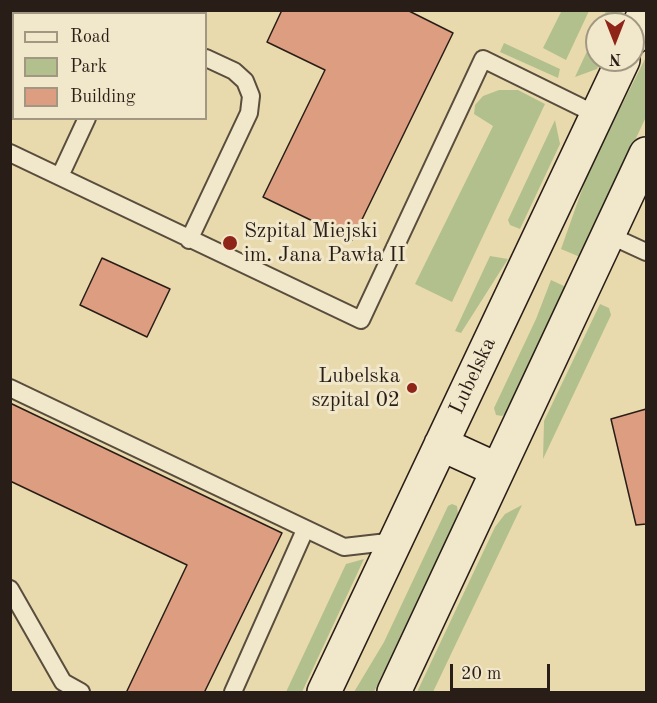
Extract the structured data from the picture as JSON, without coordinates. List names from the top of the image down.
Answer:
{
  "streets": {
    "main road": ["Lubelska"]
  },
  "places": ["Szpital Miejski im. Jana Pawła II", "Lubelska szpital 02"],
  "legend": ["Road", "Park", "Building"],
  "scale_bar": "20 m",
  "north": "bottom"
}
